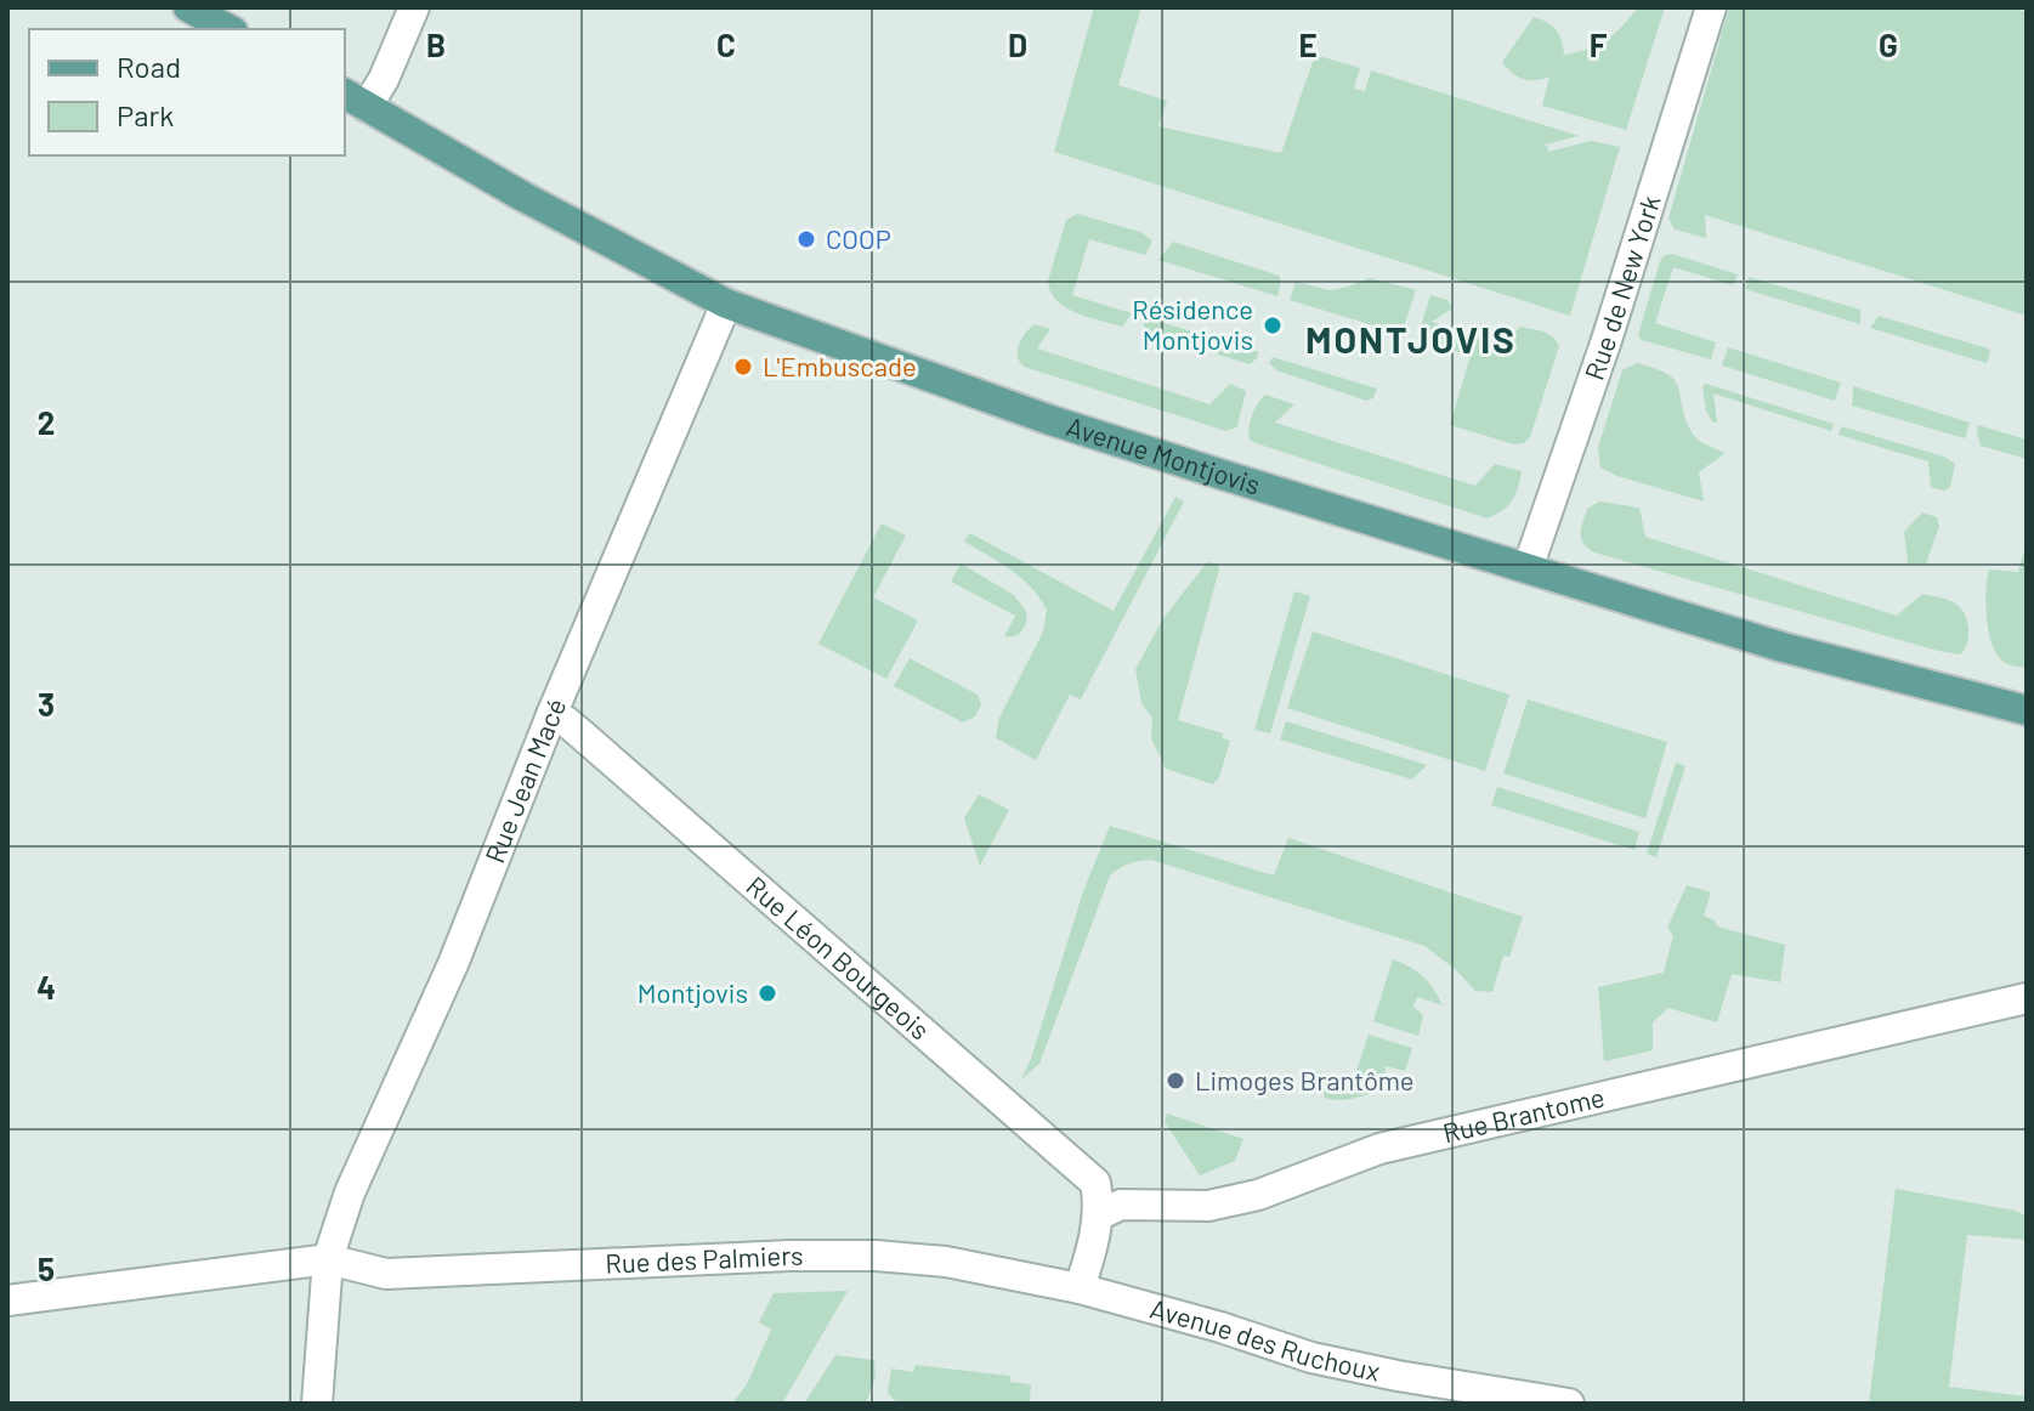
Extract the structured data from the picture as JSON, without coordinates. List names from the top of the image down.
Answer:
{
  "streets": {
    "main road": ["Avenue Montjovis"],
    "street": [
      "Rue de New York",
      "Rue Jean Macé",
      "Rue Léon Bourgeois",
      "Rue Brantome",
      "Rue des Palmiers",
      "Avenue des Ruchoux"
    ]
  },
  "crossings": [
    ["Rue de New York", "Avenue Montjovis"],
    ["Avenue Montjovis", "Rue Jean Macé"],
    ["Rue Jean Macé", "Rue Léon Bourgeois"],
    ["Rue Jean Macé", "Rue des Palmiers"],
    ["Rue Léon Bourgeois", "Rue Brantome"],
    ["Rue des Palmiers", "Avenue des Ruchoux"]
  ],
  "districts": ["MONTJOVIS"],
  "places": [
    "COOP",
    "Résidence Montjovis",
    "L'Embuscade",
    "Montjovis",
    "Limoges Brantôme"
  ],
  "legend": ["Road", "Park"],
  "grid": {
    "columns": [
      "B",
      "C",
      "D",
      "E",
      "F",
      "G"
    ],
    "rows": [
      "2",
      "3",
      "4",
      "5"
    ]
  }
}
